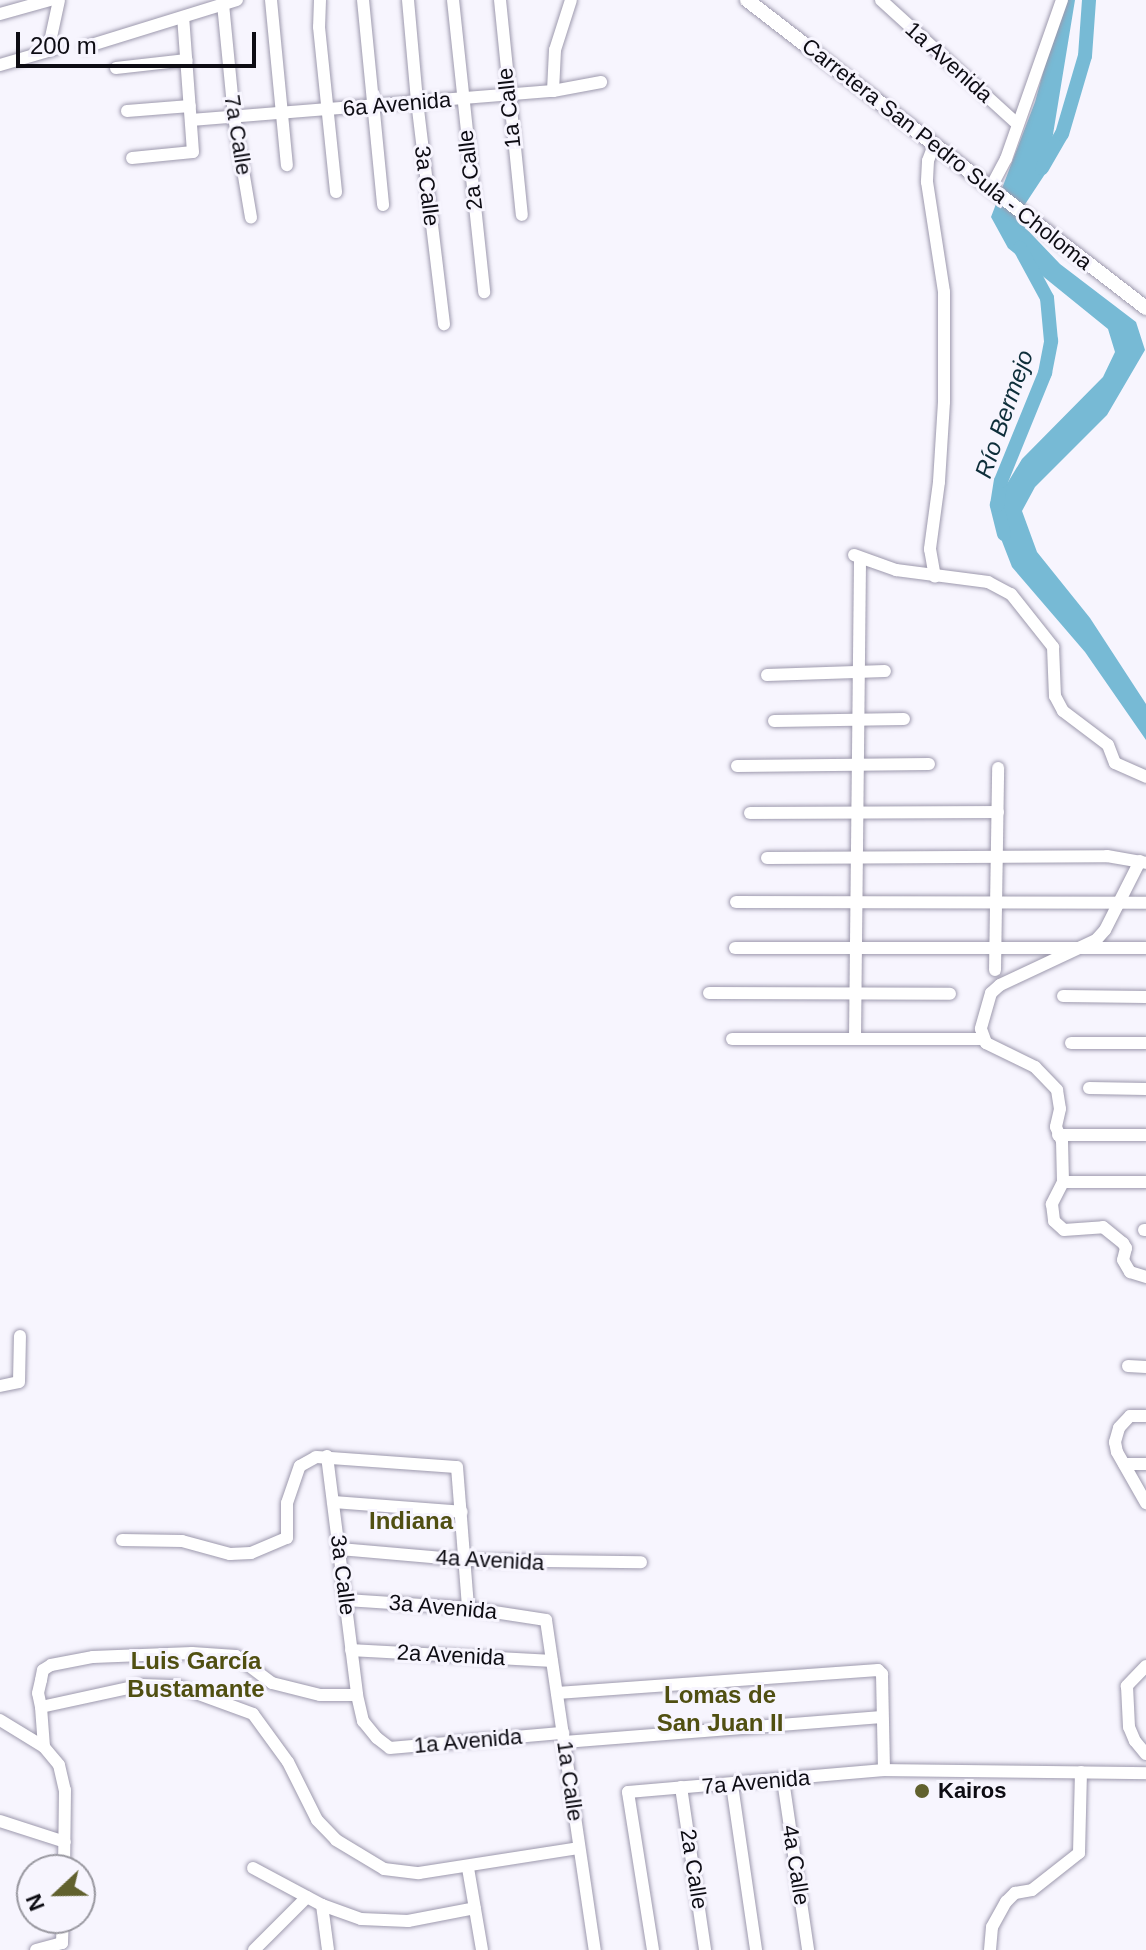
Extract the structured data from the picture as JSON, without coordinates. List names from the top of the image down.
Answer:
{
  "streets": {
    "main road": ["Carretera San Pedro Sula - Choloma"],
    "street": [
      "1a Avenida",
      "6a Avenida",
      "1a Calle",
      "7a Calle",
      "2a Calle",
      "3a Calle",
      "4a Avenida",
      "3a Avenida",
      "2a Avenida",
      "7a Avenida",
      "4a Calle"
    ]
  },
  "crossings": [
    ["1a Avenida", "1a Calle"],
    ["1a Avenida", "3a Calle"],
    ["6a Avenida", "1a Calle"],
    ["6a Avenida", "7a Calle"],
    ["6a Avenida", "2a Calle"],
    ["6a Avenida", "3a Calle"],
    ["1a Calle", "3a Avenida"],
    ["1a Calle", "2a Avenida"],
    ["2a Calle", "7a Avenida"],
    ["3a Calle", "4a Avenida"],
    ["3a Calle", "3a Avenida"],
    ["3a Calle", "2a Avenida"],
    ["7a Avenida", "4a Calle"]
  ],
  "districts": ["Indiana", "Luis García Bustamante", "Lomas de San Juan II"],
  "water": ["Río Bermejo"],
  "places": ["Kairos"],
  "scale_bar": "200 m",
  "north": "left"
}
